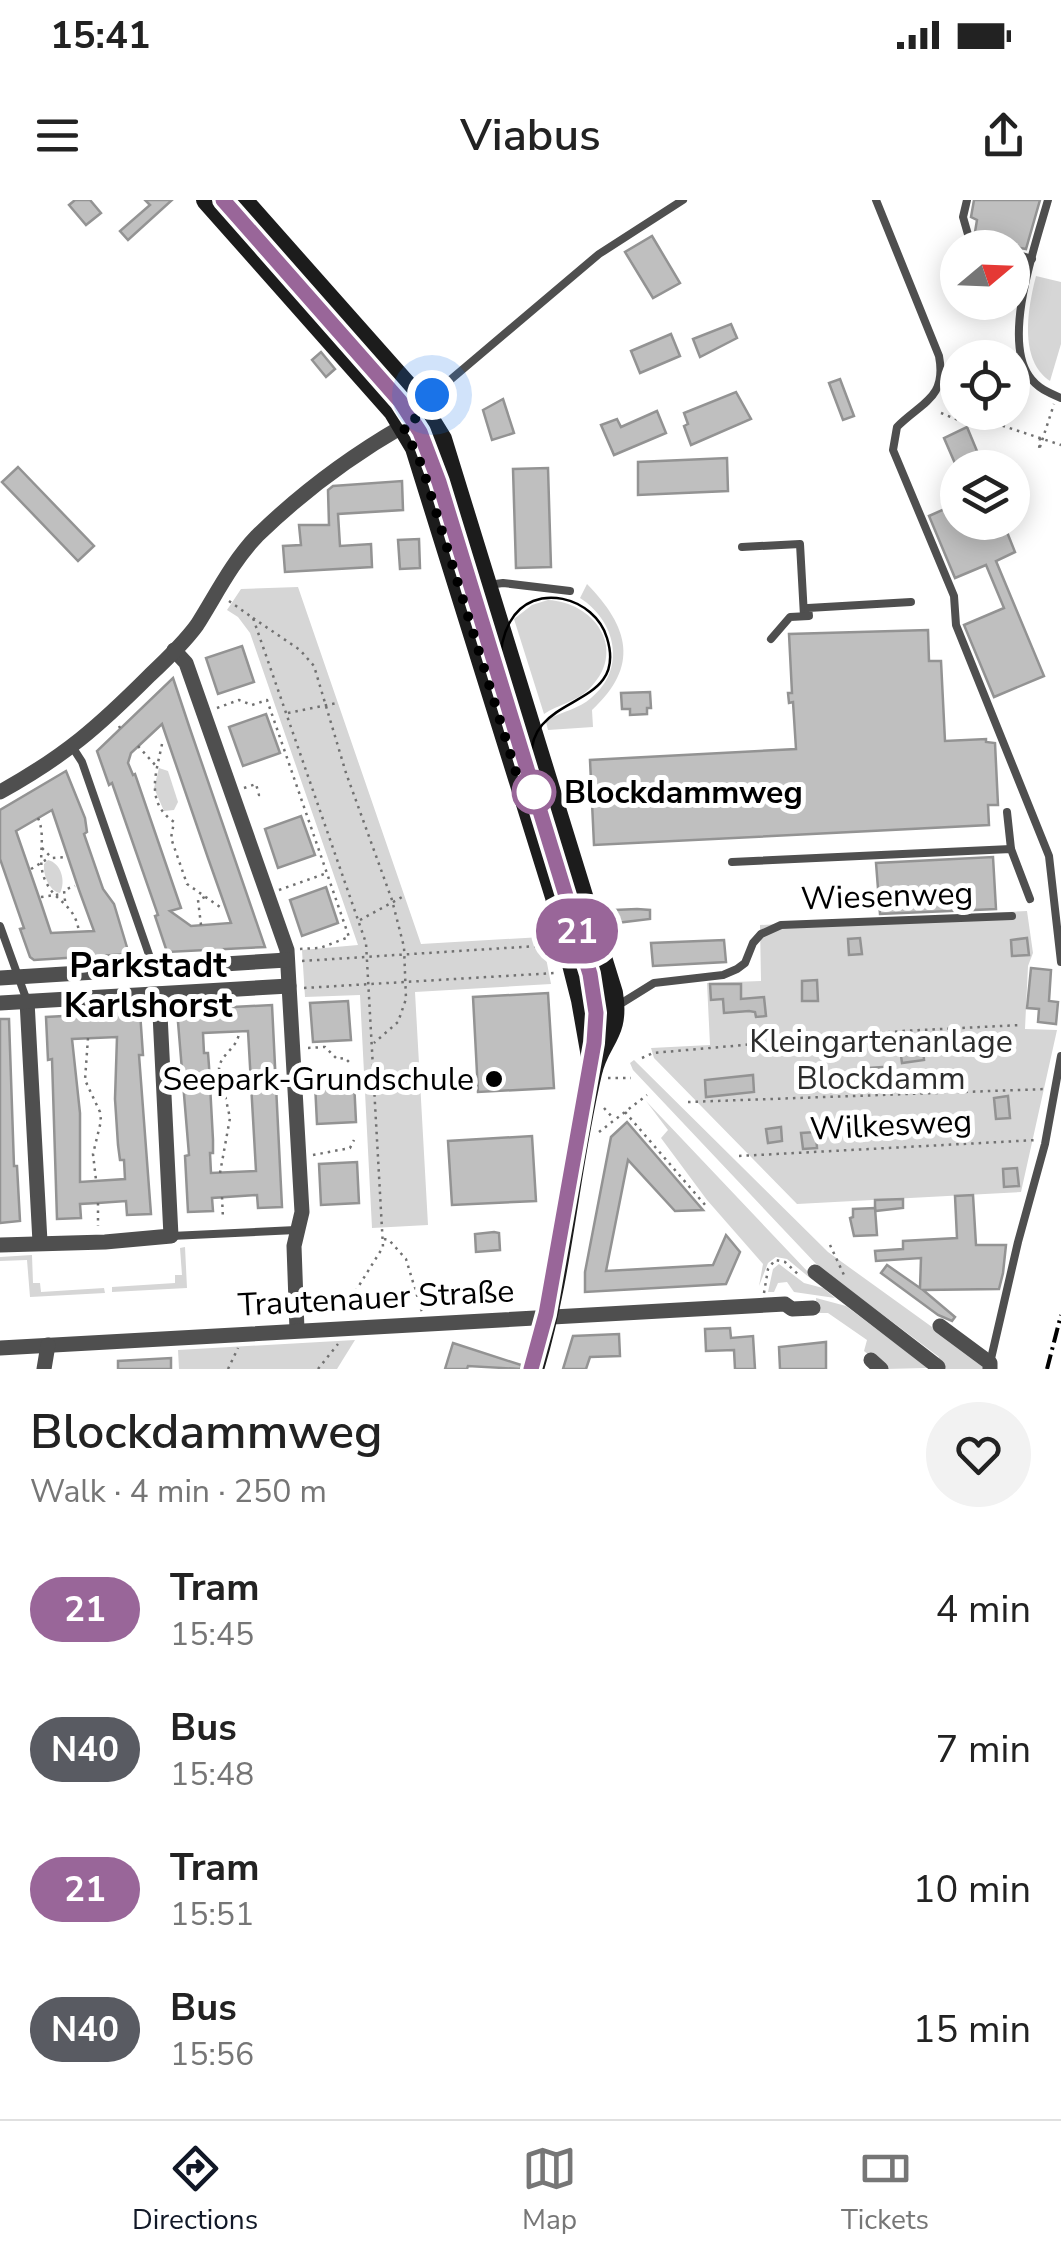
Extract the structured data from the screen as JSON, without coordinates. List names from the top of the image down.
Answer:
{
  "streets": {
    "street": ["Trautenauer Straße"],
    "lane": ["Wiesenweg"],
    "path": ["Wilkesweg"]
  },
  "districts": ["Parkstadt Karlshorst"],
  "parks": ["Kleingartenanlage Blockdamm"],
  "places": ["Blockdammweg", "Seepark-Grundschule"],
  "lines": ["tram line 21"],
  "north": "right",
  "page": {
    "status": "15:41",
    "header": "Viabus",
    "on_map": "21",
    "heading": ["Blockdammweg", "Walk · 4 min · 250 m"],
    "list": [
      {
        "mark": "21",
        "name": "Tram",
        "note": "15:45",
        "value": "4 min"
      },
      {
        "mark": "N40",
        "name": "Bus",
        "note": "15:48",
        "value": "7 min"
      },
      {
        "mark": "21",
        "name": "Tram",
        "note": "15:51",
        "value": "10 min"
      },
      {
        "mark": "N40",
        "name": "Bus",
        "note": "15:56",
        "value": "15 min"
      }
    ],
    "tabs": ["Directions", "Map", "Tickets"]
  }
}
